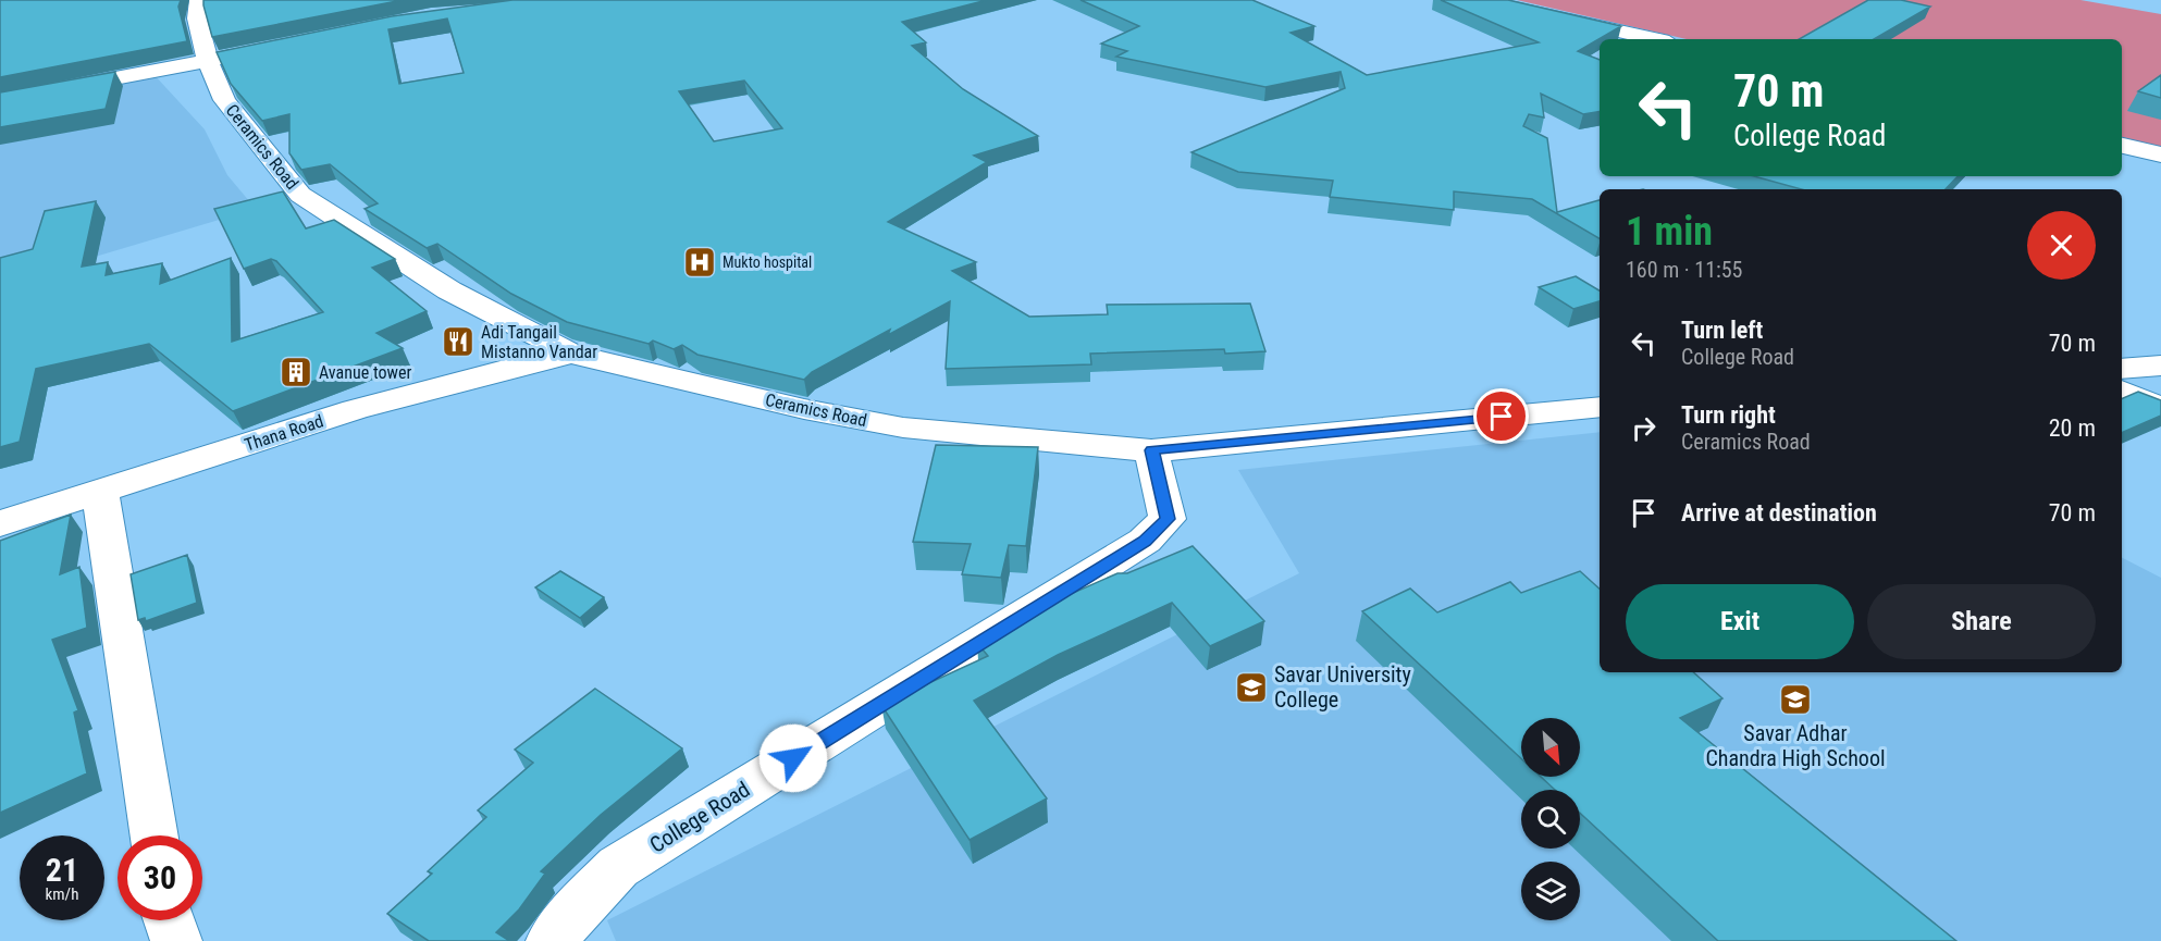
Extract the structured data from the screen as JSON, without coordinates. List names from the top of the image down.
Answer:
{
  "streets": {
    "street": ["Ceramics Road", "Thana Road", "College Road"]
  },
  "crossings": [
    ["Ceramics Road", "Thana Road"],
    ["Ceramics Road", "College Road"]
  ],
  "places": {
    "hospital": ["Mukto hospital"],
    "restaurant": ["Adi Tangail Mistanno Vandar"],
    "building": ["Avanue tower"],
    "school or university": ["Savar University College", "Savar Adhar Chandra High School"]
  },
  "north": "bottom right",
  "page": {
    "turn": ["70 m", "College Road"],
    "heading": ["1 min", "160 m · 11:55"],
    "list": [
      {
        "name": "Turn left",
        "note": "College Road",
        "value": "70 m"
      },
      {
        "name": "Turn right",
        "note": "Ceramics Road",
        "value": "20 m"
      },
      {
        "name": "Arrive at destination",
        "value": "70 m"
      }
    ],
    "buttons": ["Exit", "Share"],
    "speed": "21 km/h",
    "limit": "30"
  }
}
